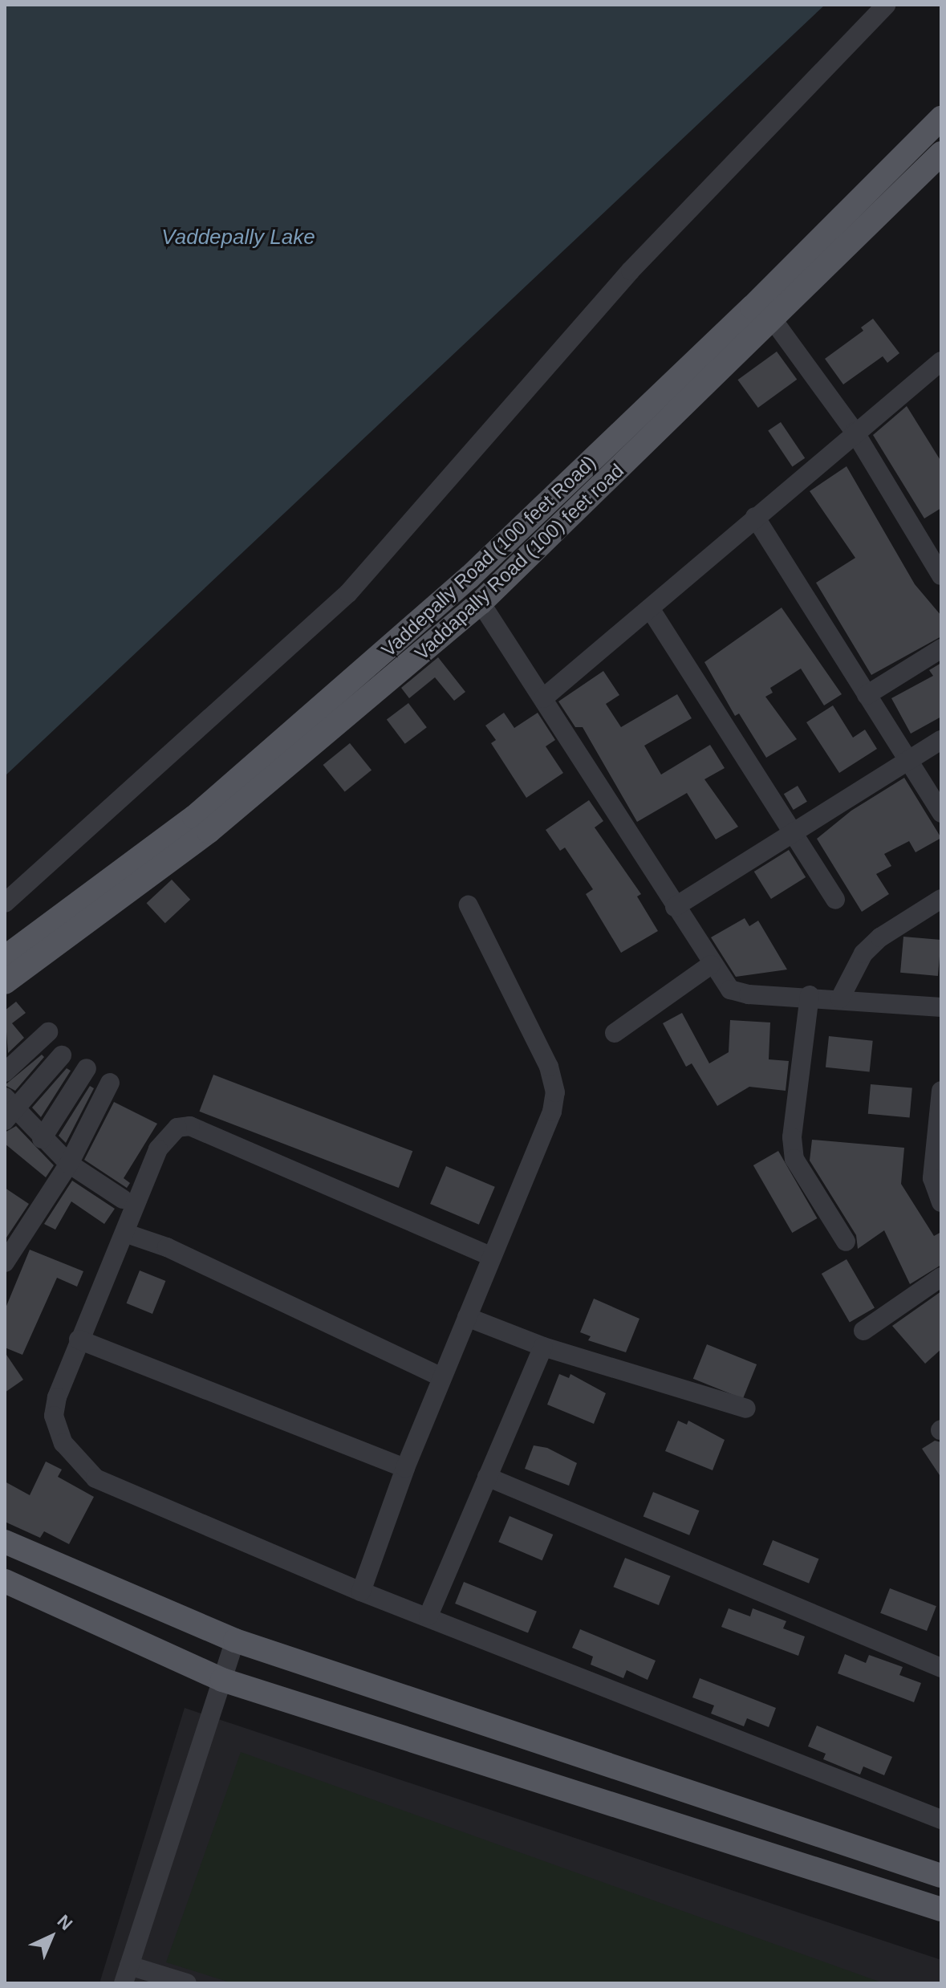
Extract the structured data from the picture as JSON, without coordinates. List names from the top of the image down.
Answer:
{
  "streets": {
    "main road": ["Vaddepally Road (100 feet Road)", "Vaddapally Road (100) feet road"]
  },
  "crossings": [
    ["Vaddepally Road (100 feet Road)", "Vaddapally Road (100) feet road"]
  ],
  "water": ["Vaddepally Lake"],
  "north": "top right"
}
